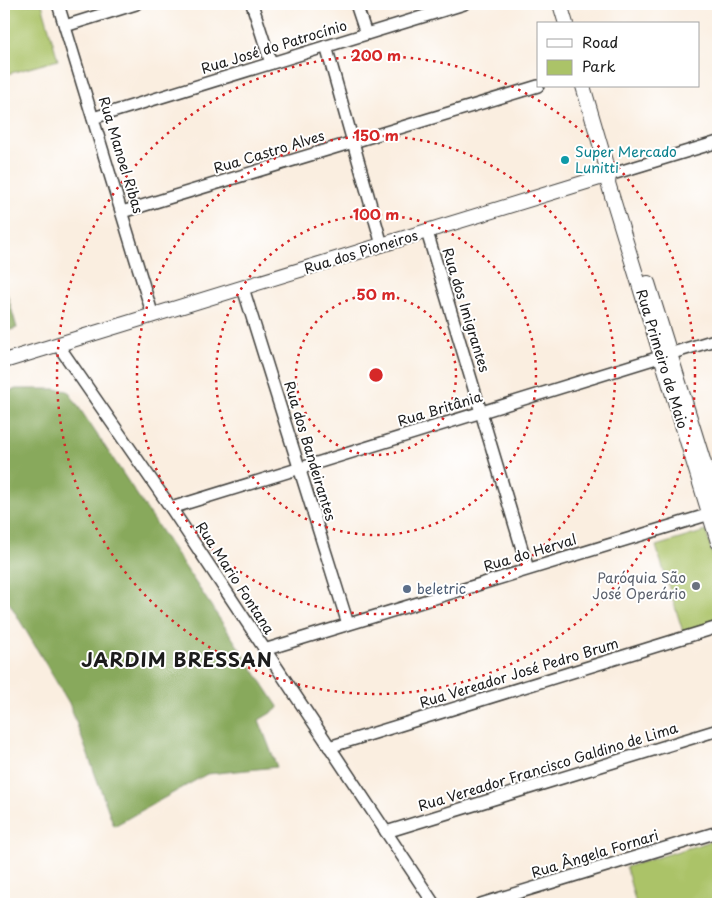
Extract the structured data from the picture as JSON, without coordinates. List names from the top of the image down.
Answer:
{
  "streets": {
    "main road": ["Rua dos Pioneiros", "Rua Primeiro de Maio"],
    "street": [
      "Rua José do Patrocínio",
      "Rua Castro Alves",
      "Rua Manoel Ribas",
      "Rua dos Imigrantes",
      "Rua Britânia",
      "Rua dos Bandeirantes",
      "Rua do Herval",
      "Rua Mario Fontana",
      "Rua Vereador José Pedro Brum",
      "Rua Vereador Francisco Galdino de Lima",
      "Rua Ângela Fornari"
    ]
  },
  "crossings": [
    ["Rua José do Patrocínio", "Rua Manoel Ribas"],
    ["Rua Castro Alves", "Rua Manoel Ribas"],
    ["Rua Manoel Ribas", "Rua dos Pioneiros"],
    ["Rua dos Pioneiros", "Rua dos Imigrantes"],
    ["Rua dos Pioneiros", "Rua Primeiro de Maio"],
    ["Rua dos Pioneiros", "Rua dos Bandeirantes"],
    ["Rua dos Pioneiros", "Rua Mario Fontana"],
    ["Rua dos Imigrantes", "Rua Britânia"],
    ["Rua dos Imigrantes", "Rua do Herval"],
    ["Rua Primeiro de Maio", "Rua Britânia"],
    ["Rua Primeiro de Maio", "Rua do Herval"],
    ["Rua Britânia", "Rua dos Bandeirantes"],
    ["Rua Britânia", "Rua Mario Fontana"],
    ["Rua dos Bandeirantes", "Rua do Herval"],
    ["Rua do Herval", "Rua Mario Fontana"],
    ["Rua Mario Fontana", "Rua Vereador José Pedro Brum"],
    ["Rua Mario Fontana", "Rua Vereador Francisco Galdino de Lima"]
  ],
  "districts": ["JARDIM BRESSAN"],
  "places": ["Super Mercado Lunitti", "Paróquia São José Operário", "beletric"],
  "legend": ["Road", "Park"],
  "rings": [
    "200 m",
    "150 m",
    "100 m",
    "50 m"
  ]
}
